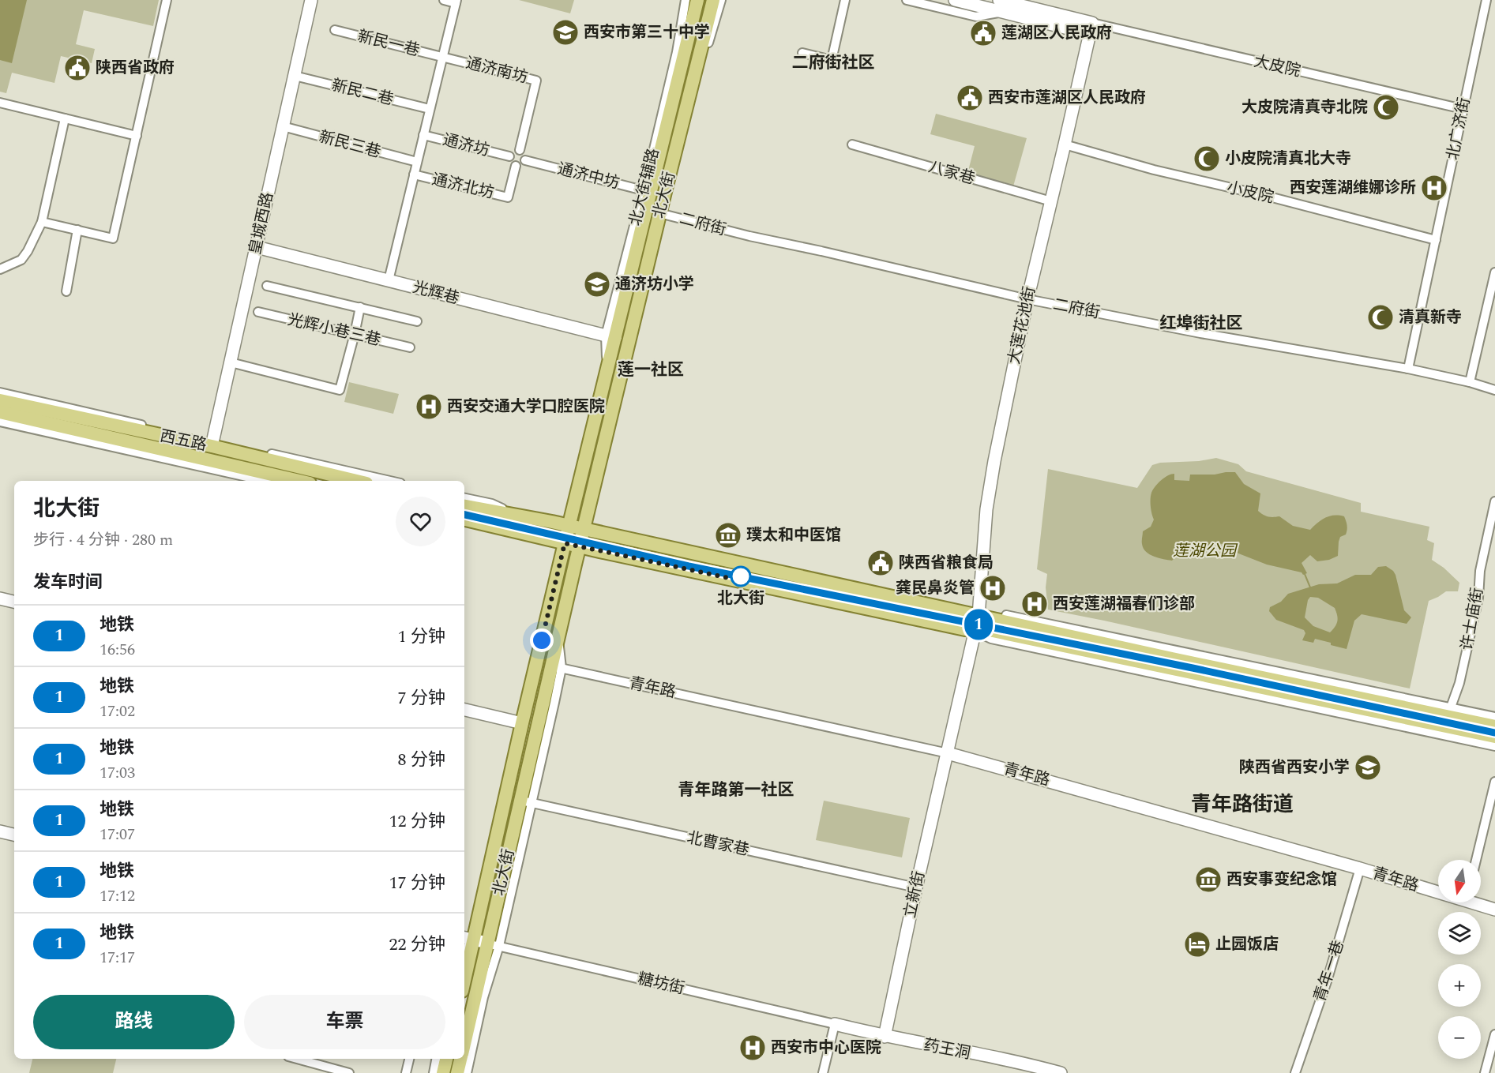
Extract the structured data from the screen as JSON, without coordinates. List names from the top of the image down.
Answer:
{
  "streets": {
    "main road": ["北大街", "西五路"],
    "street": [
      "新民一巷",
      "大皮院",
      "通济南坊",
      "新民二巷",
      "北广济街",
      "新民三巷",
      "通济坊",
      "八家巷",
      "通济中坊",
      "通济北坊",
      "北大街辅路",
      "小皮院",
      "皇城西路",
      "二府街",
      "光辉巷",
      "大莲花池街",
      "光辉小巷三巷",
      "许士庙街",
      "青年路",
      "北曹家巷",
      "立新街",
      "青年一巷",
      "糖坊街",
      "药王洞"
    ]
  },
  "crossings": [
    ["新民一巷", "通济南坊"],
    ["大皮院", "北广济街"],
    ["大皮院", "大莲花池街"],
    ["通济南坊", "通济坊"],
    ["通济南坊", "通济中坊"],
    ["通济南坊", "通济北坊"],
    ["新民二巷", "皇城西路"],
    ["北广济街", "小皮院"],
    ["北广济街", "二府街"],
    ["新民三巷", "皇城西路"],
    ["通济坊", "通济中坊"],
    ["通济坊", "通济北坊"],
    ["八家巷", "大莲花池街"],
    ["通济中坊", "通济北坊"],
    ["通济中坊", "北大街辅路"],
    ["通济中坊", "北大街"],
    ["北大街辅路", "北大街"],
    ["北大街辅路", "二府街"],
    ["小皮院", "大莲花池街"],
    ["北大街", "二府街"],
    ["北大街", "光辉巷"],
    ["北大街", "青年路"],
    ["北大街", "北曹家巷"],
    ["北大街", "糖坊街"],
    ["皇城西路", "光辉巷"],
    ["皇城西路", "西五路"],
    ["二府街", "大莲花池街"],
    ["大莲花池街", "立新街"],
    ["青年路", "立新街"],
    ["青年路", "青年一巷"],
    ["北曹家巷", "立新街"],
    ["立新街", "药王洞"],
    ["糖坊街", "药王洞"]
  ],
  "districts": [
    "二府街社区",
    "红埠街社区",
    "莲一社区",
    "青年路第一社区",
    "青年路街道"
  ],
  "parks": ["莲湖公园"],
  "places": {
    "school or university": ["西安市第三十中学", "通济坊小学", "陕西省西安小学"],
    "public building": [
      "莲湖区人民政府",
      "陕西省政府",
      "西安市莲湖区人民政府",
      "陕西省粮食局"
    ],
    "mosque": ["大皮院清真寺北院", "小皮院清真北大寺", "清真新寺"],
    "hospital": [
      "西安莲湖维娜诊所",
      "西安交通大学口腔医院",
      "龚民鼻炎管",
      "西安莲湖福春们诊部",
      "西安市中心医院"
    ],
    "museum": ["璞太和中医馆", "西安事变纪念馆"],
    "other": ["北大街"],
    "hotel": ["止园饭店"]
  },
  "lines": ["metro line 1"],
  "north": "bottom",
  "page": {
    "on_map": "1",
    "heading": [
      ["北大街", "步行 · 4 分钟 · 280 m"],
      "发车时间"
    ],
    "list": [
      {
        "mark": "1",
        "name": "地铁",
        "note": "16:56",
        "value": "1 分钟"
      },
      {
        "mark": "1",
        "name": "地铁",
        "note": "17:02",
        "value": "7 分钟"
      },
      {
        "mark": "1",
        "name": "地铁",
        "note": "17:03",
        "value": "8 分钟"
      },
      {
        "mark": "1",
        "name": "地铁",
        "note": "17:07",
        "value": "12 分钟"
      },
      {
        "mark": "1",
        "name": "地铁",
        "note": "17:12",
        "value": "17 分钟"
      },
      {
        "mark": "1",
        "name": "地铁",
        "note": "17:17",
        "value": "22 分钟"
      }
    ],
    "map_buttons": ["+", "−"],
    "buttons": ["路线", "车票"]
  }
}
